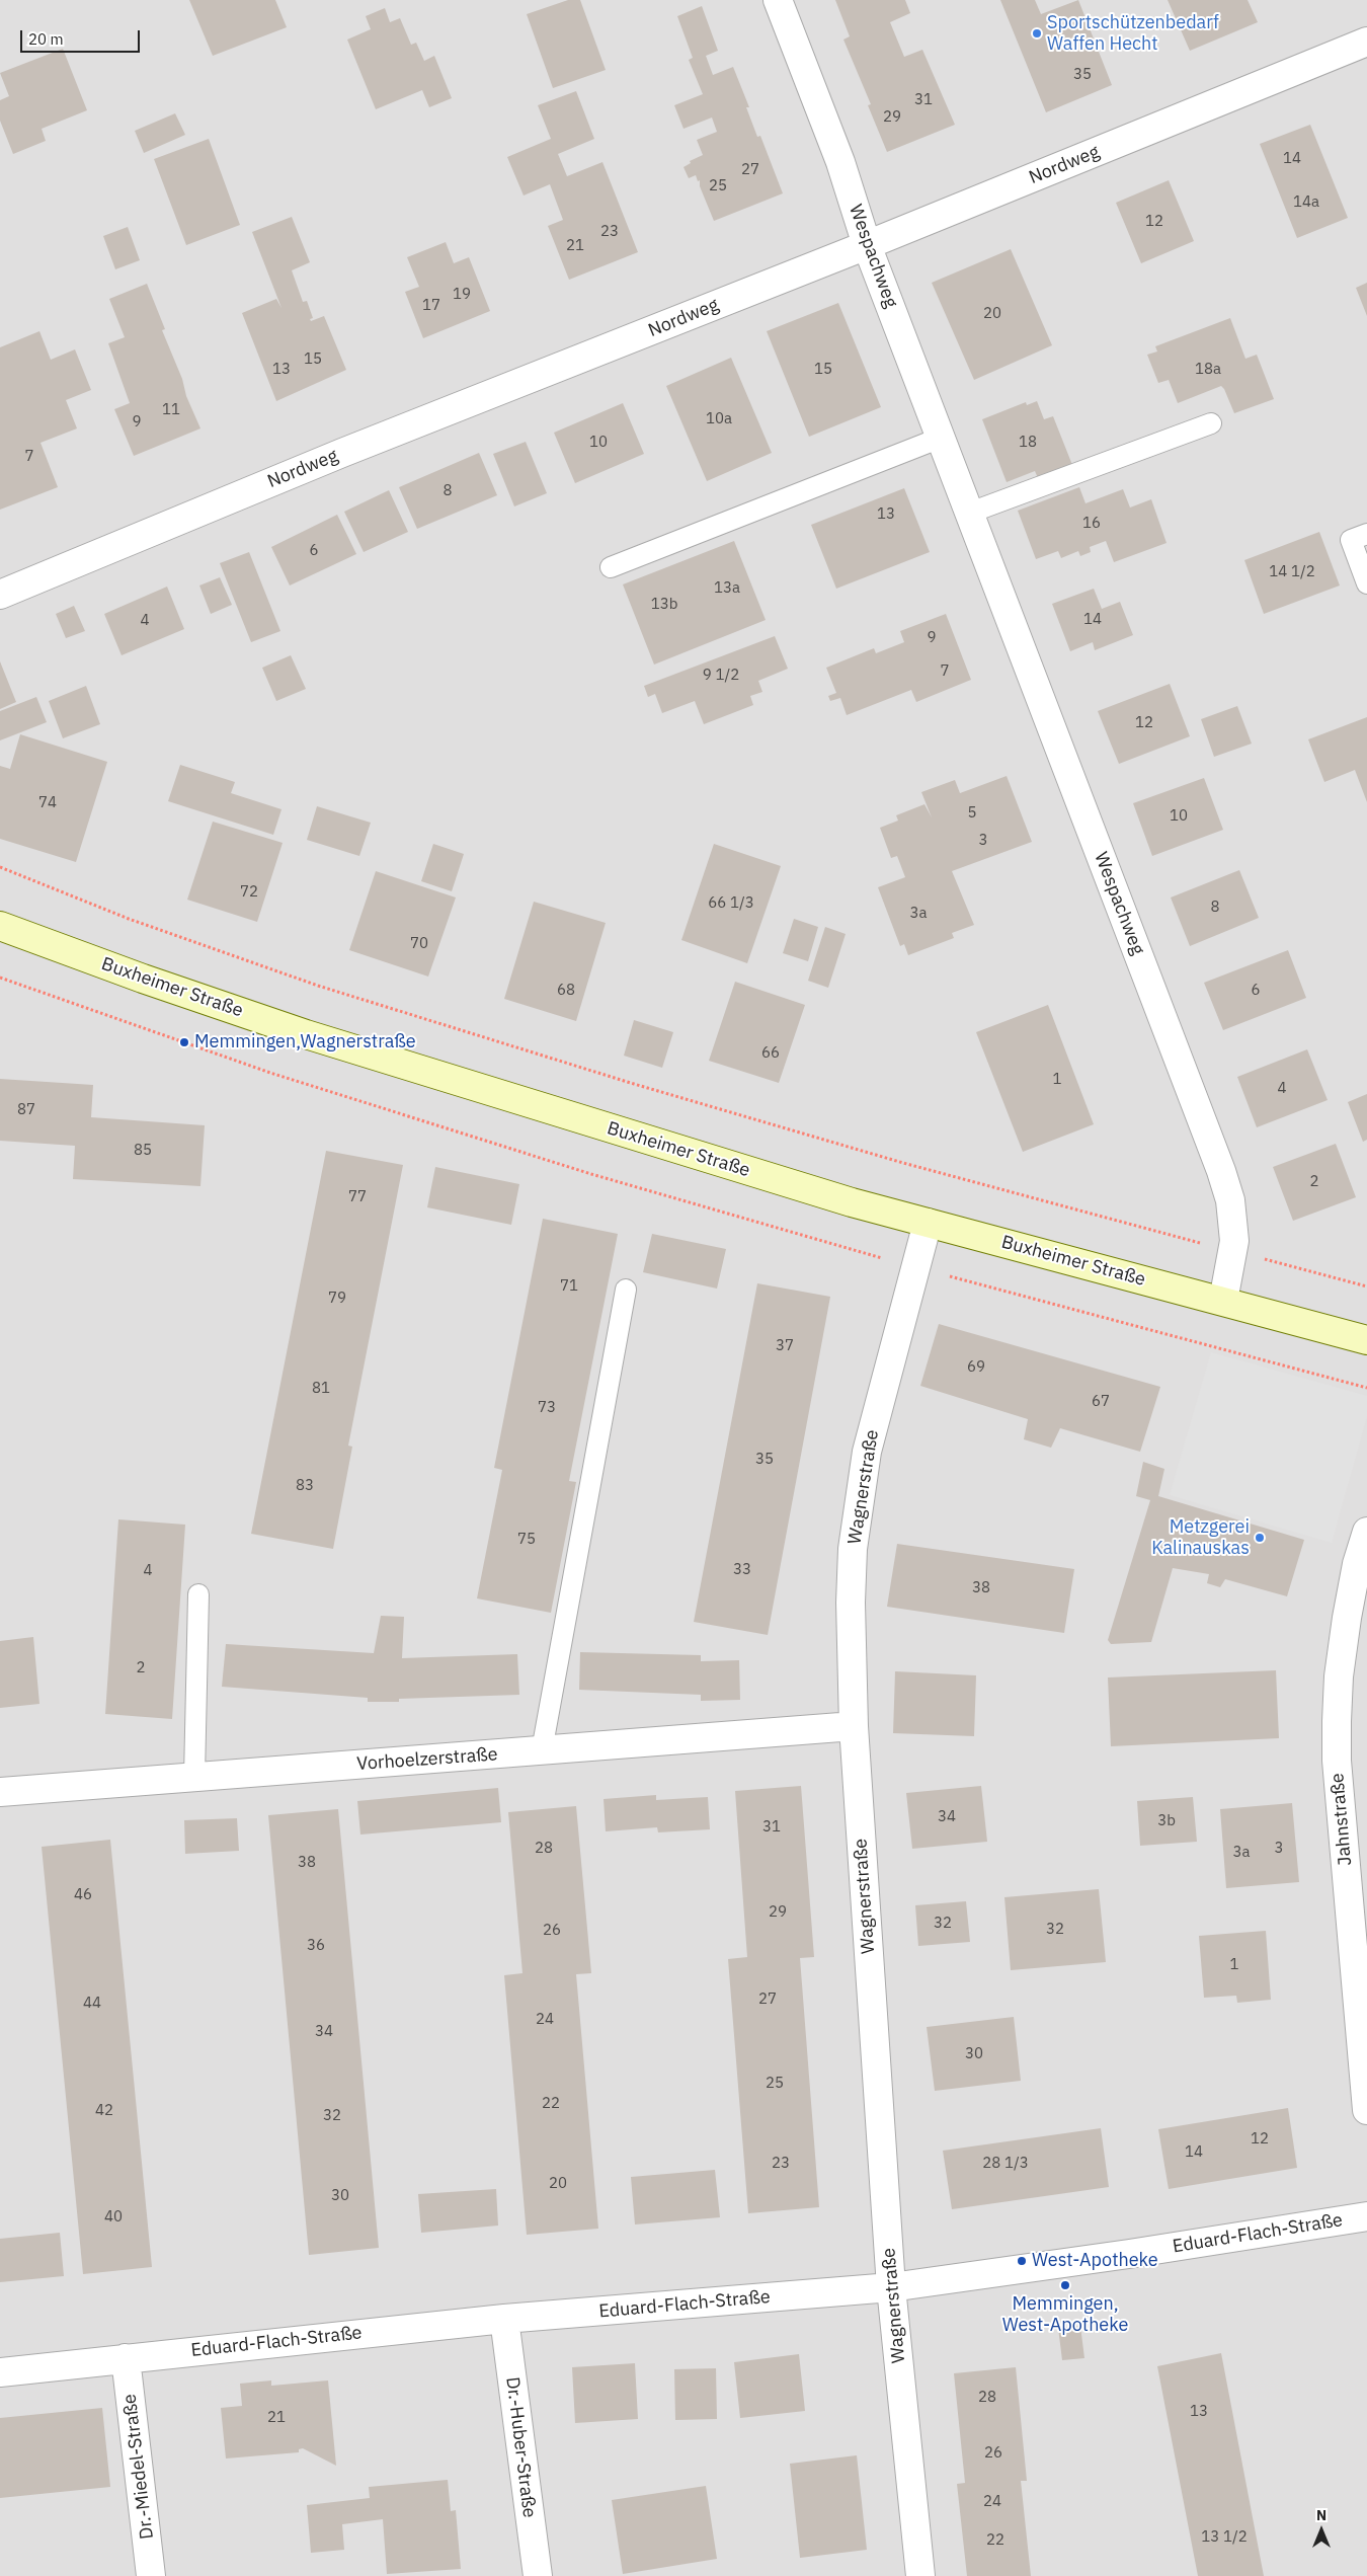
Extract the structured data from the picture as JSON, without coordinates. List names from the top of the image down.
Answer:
{
  "streets": {
    "main road": ["Buxheimer Straße"],
    "street": [
      "Nordweg",
      "Wespachweg",
      "Wagnerstraße",
      "Vorhoelzerstraße",
      "Jahnstraße",
      "Eduard-Flach-Straße",
      "Dr.-Huber-Straße",
      "Dr.-Miedel-Straße"
    ]
  },
  "crossings": [
    ["Nordweg", "Wespachweg"],
    ["Wespachweg", "Buxheimer Straße"],
    ["Buxheimer Straße", "Wagnerstraße"],
    ["Wagnerstraße", "Vorhoelzerstraße"],
    ["Wagnerstraße", "Eduard-Flach-Straße"],
    ["Eduard-Flach-Straße", "Dr.-Huber-Straße"],
    ["Eduard-Flach-Straße", "Dr.-Miedel-Straße"]
  ],
  "places": [
    "Sportschützenbedarf Waffen Hecht",
    "Memmingen,Wagnerstraße",
    "Metzgerei Kalinauskas",
    "West-Apotheke",
    "Memmingen, West-Apotheke"
  ],
  "house_numbers": [
    "35",
    "31",
    "29",
    "14",
    "27",
    "25",
    "14a",
    "12",
    "23",
    "21",
    "19",
    "17",
    "20",
    "15",
    "13",
    "15",
    "18a",
    "11",
    "10a",
    "9",
    "10",
    "18",
    "7",
    "8",
    "13",
    "16",
    "6",
    "14 1/2",
    "13a",
    "13b",
    "14",
    "4",
    "9",
    "7",
    "9 1/2",
    "12",
    "74",
    "5",
    "10",
    "3",
    "72",
    "66 1/3",
    "8",
    "3a",
    "70",
    "68",
    "6",
    "66",
    "1",
    "4",
    "87",
    "85",
    "2",
    "77",
    "71",
    "79",
    "37",
    "69",
    "81",
    "67",
    "73",
    "35",
    "83",
    "75",
    "33",
    "4",
    "38",
    "2",
    "34",
    "3b",
    "31",
    "28",
    "3",
    "3a",
    "38",
    "46",
    "29",
    "32",
    "32",
    "26",
    "36",
    "1",
    "27",
    "44",
    "24",
    "34",
    "30",
    "25",
    "22",
    "42",
    "32",
    "12",
    "14",
    "23",
    "28 1/3",
    "20",
    "30",
    "40",
    "28",
    "13",
    "21",
    "26",
    "24",
    "13 1/2",
    "22"
  ],
  "scale_bar": "20 m",
  "north": "top"
}
